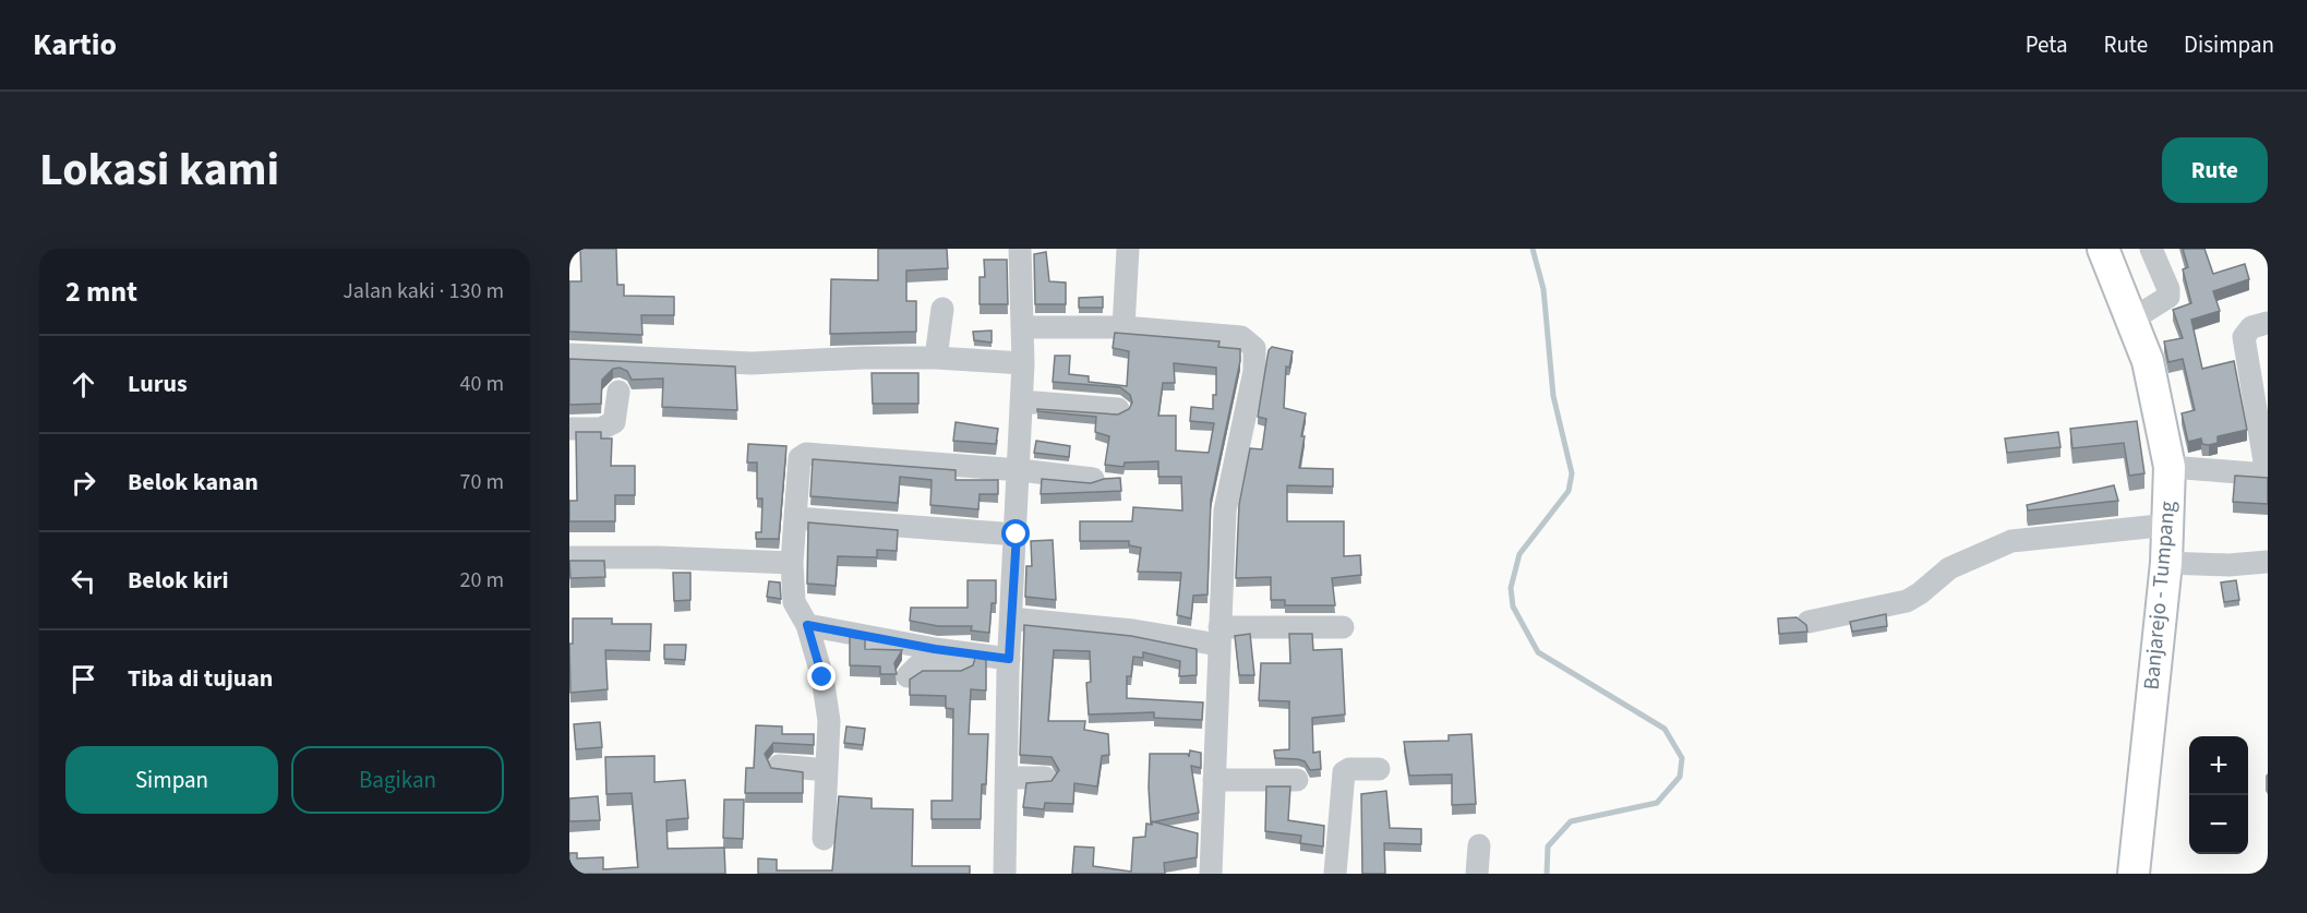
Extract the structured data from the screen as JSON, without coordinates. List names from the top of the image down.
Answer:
{
  "streets": {
    "main road": ["Banjarejo - Tumpang"]
  },
  "page": {
    "header": "Kartio",
    "nav": ["Peta", "Rute", "Disimpan"],
    "title": "Lokasi kami",
    "buttons": [
      "Rute",
      ["Simpan", "Bagikan"]
    ],
    "heading": ["2 mnt", "Jalan kaki · 130 m"],
    "list": [
      ["Lurus", "40 m"],
      ["Belok kanan", "70 m"],
      ["Belok kiri", "20 m"],
      "Tiba di tujuan"
    ],
    "map_buttons": ["+", "−"]
  }
}
